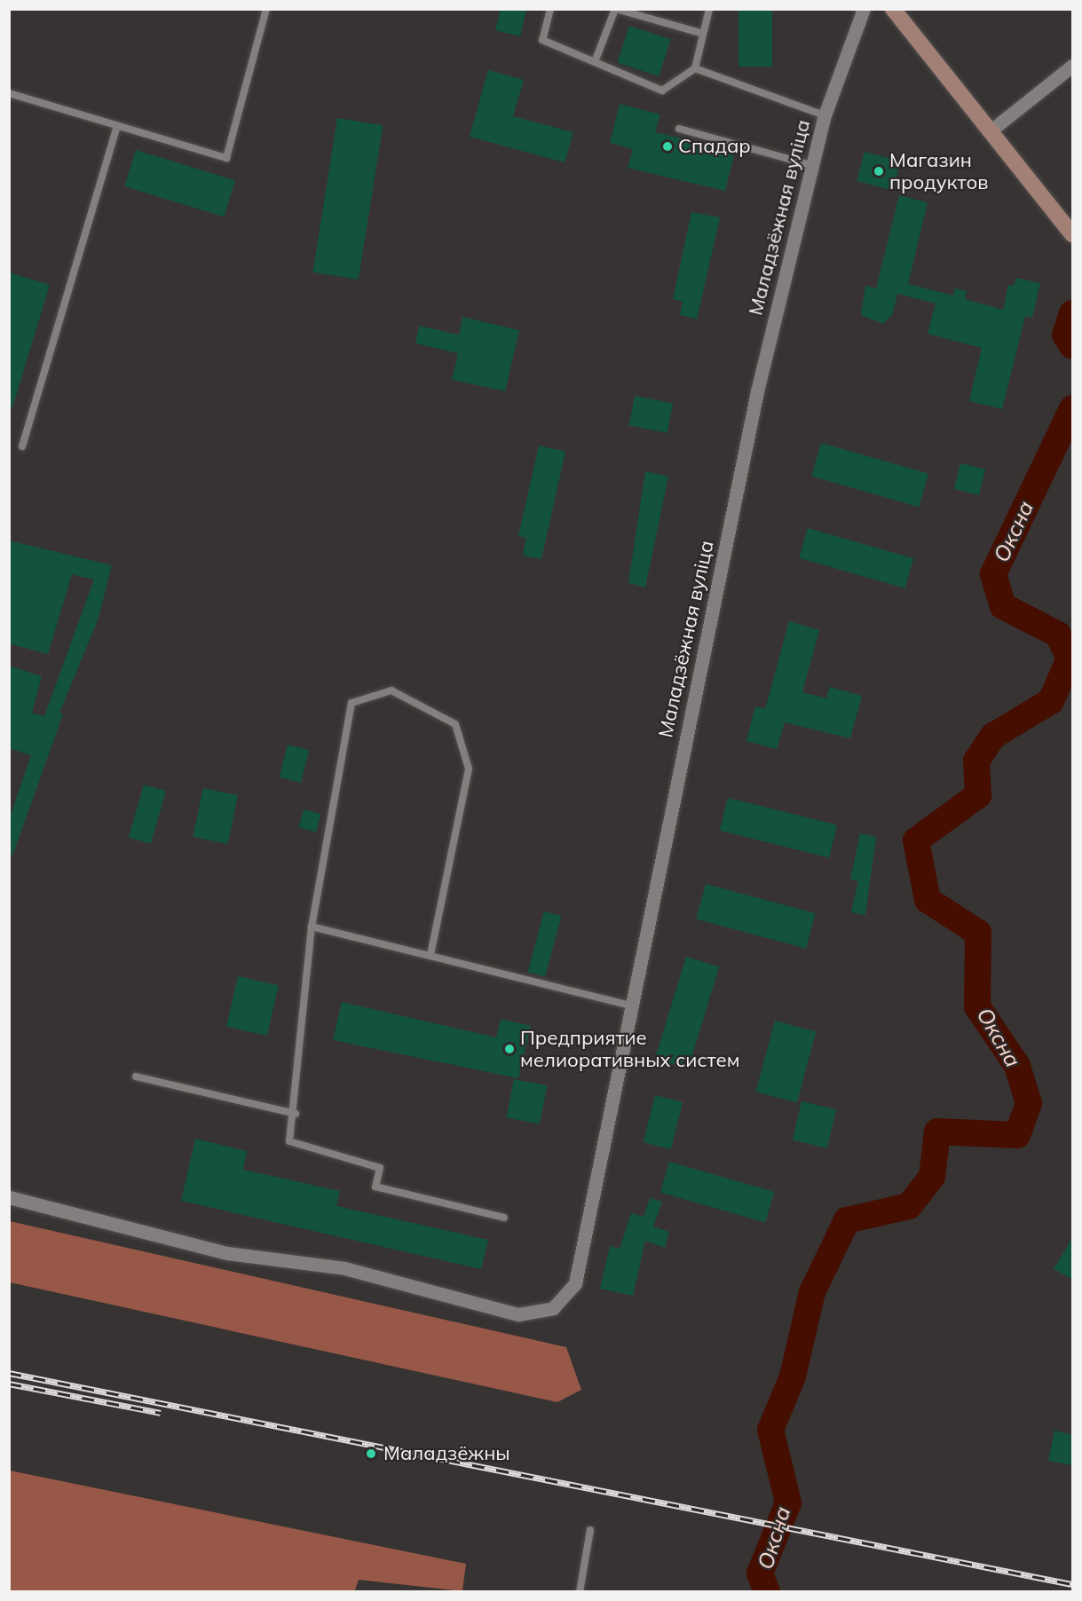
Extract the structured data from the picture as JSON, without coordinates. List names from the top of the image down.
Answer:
{
  "streets": {
    "street": ["Маладзёжная вуліца"]
  },
  "water": ["Оксна"],
  "places": [
    "Спадар",
    "Магазин продуктов",
    "Предприятие мелиоративных систем",
    "Маладзёжны"
  ]
}
